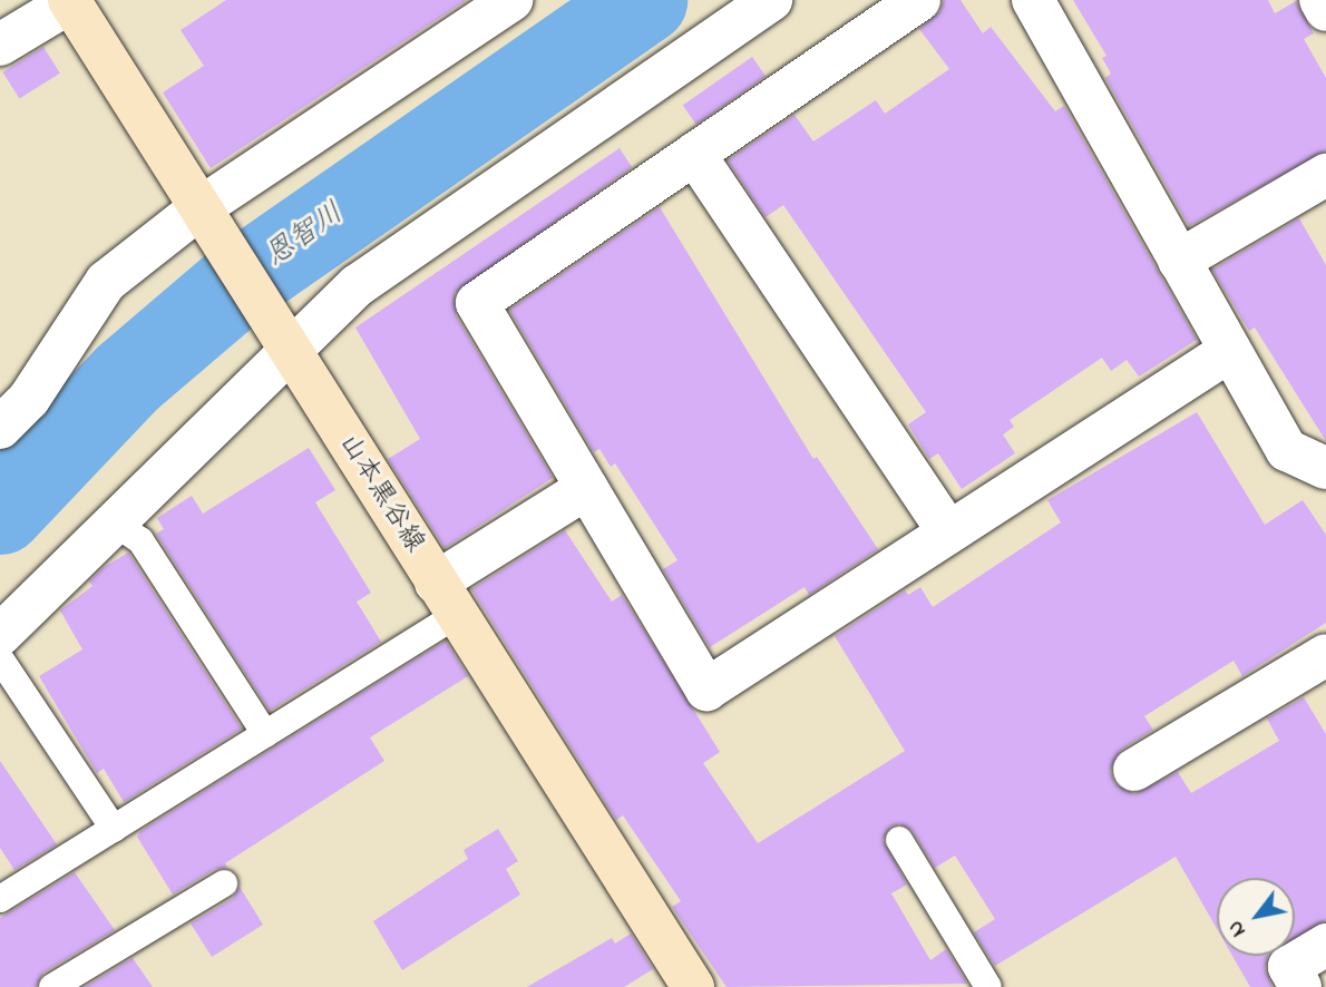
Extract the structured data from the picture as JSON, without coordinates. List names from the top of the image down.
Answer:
{
  "streets": {
    "main road": ["山本黒谷線"]
  },
  "water": ["恩智川"],
  "north": "bottom left"
}
